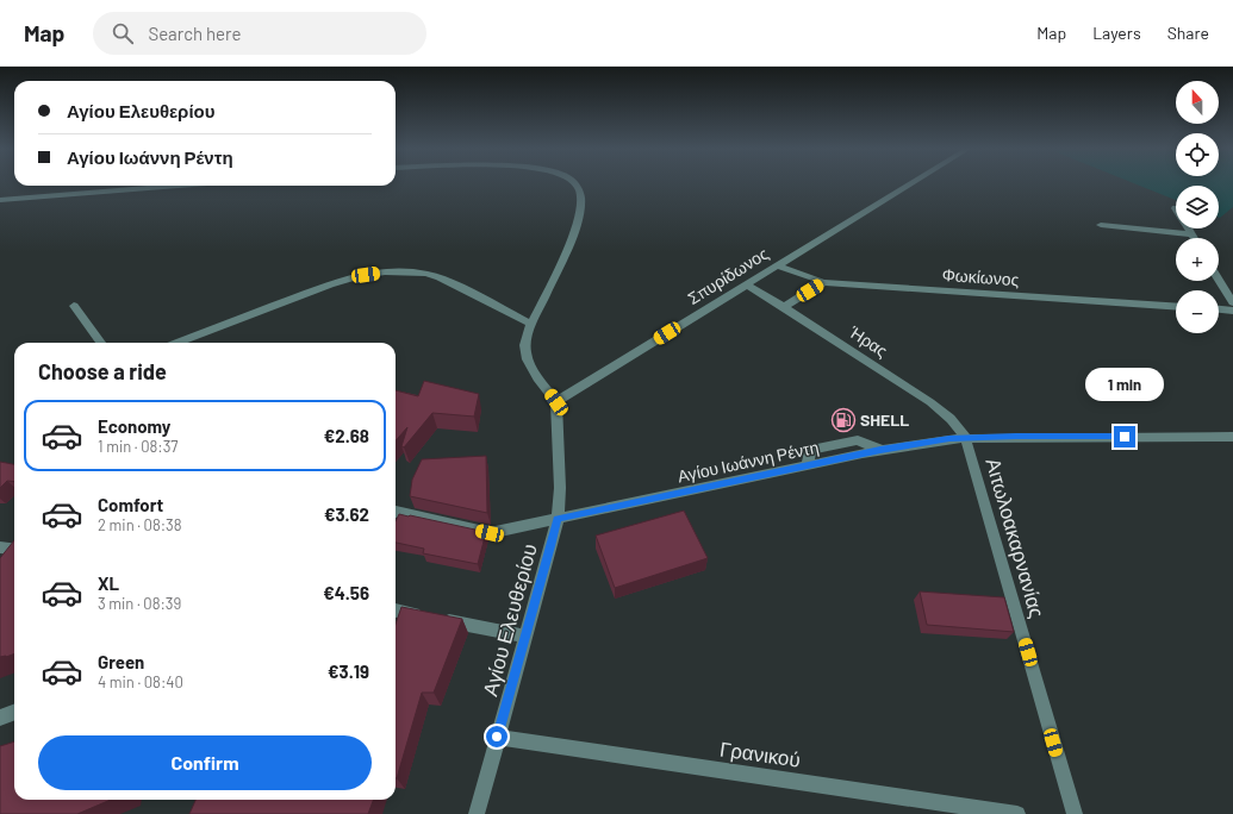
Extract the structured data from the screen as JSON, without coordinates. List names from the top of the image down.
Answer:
{
  "streets": {
    "street": [
      "Σπυρίδωνος",
      "Φωκίωνος",
      "Ήρας",
      "Αγίου Ιωάννη Ρέντη",
      "Αιτωλοακαρνανίας",
      "Αγίου Ελευθερίου",
      "Γρανικού"
    ]
  },
  "crossings": [
    ["Σπυρίδωνος", "Φωκίωνος"],
    ["Σπυρίδωνος", "Ήρας"],
    ["Ήρας", "Αγίου Ιωάννη Ρέντη"],
    ["Ήρας", "Αιτωλοακαρνανίας"],
    ["Αγίου Ιωάννη Ρέντη", "Αιτωλοακαρνανίας"],
    ["Αγίου Ιωάννη Ρέντη", "Αγίου Ελευθερίου"],
    ["Αγίου Ελευθερίου", "Γρανικού"]
  ],
  "places": {
    "fuel station": ["SHELL"]
  },
  "north": "top",
  "page": {
    "header": "Map",
    "search": "Search here",
    "nav": ["Map", "Layers", "Share"],
    "map_buttons": ["+", "−"],
    "banner": ["Αγίου Ελευθερίου", "Αγίου Ιωάννη Ρέντη"],
    "heading": "Choose a ride",
    "bubble": "1 min",
    "list": [
      {
        "name": "Economy",
        "note": "1 min · 08:37",
        "value": "€2.68"
      },
      {
        "name": "Comfort",
        "note": "2 min · 08:38",
        "value": "€3.62"
      },
      {
        "name": "XL",
        "note": "3 min · 08:39",
        "value": "€4.56"
      },
      {
        "name": "Green",
        "note": "4 min · 08:40",
        "value": "€3.19"
      }
    ],
    "buttons": "Confirm"
  }
}
